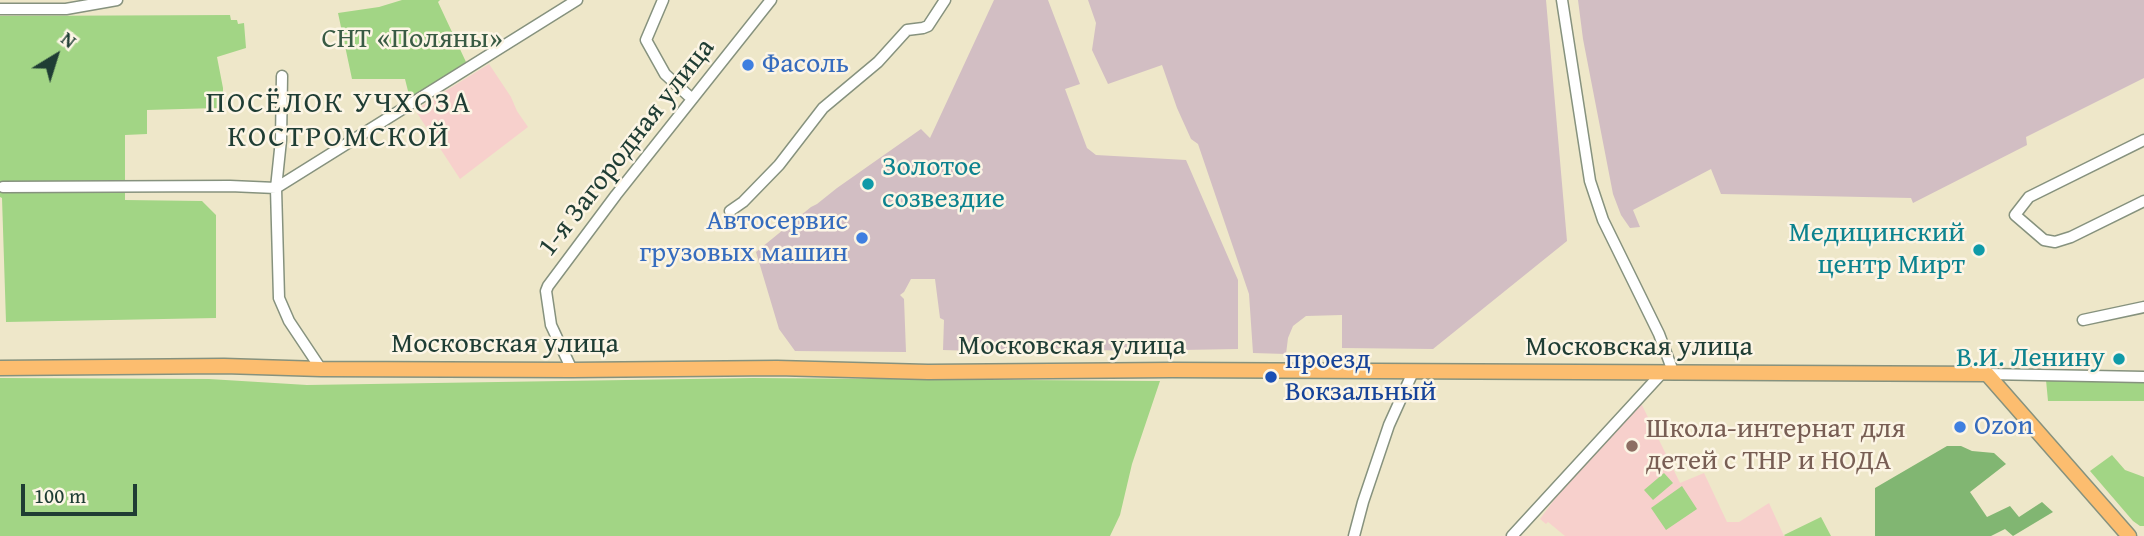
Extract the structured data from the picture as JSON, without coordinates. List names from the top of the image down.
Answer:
{
  "streets": {
    "main road": ["Московская улица"],
    "street": ["1-я Загородная улица"]
  },
  "crossings": [
    ["1-я Загородная улица", "Московская улица"]
  ],
  "districts": ["ПОСЁЛОК УЧХОЗА КОСТРОМСКОЙ"],
  "parks": ["СНТ «Поляны»"],
  "places": [
    "Фасоль",
    "Золотое созвездие",
    "Автосервис грузовых машин",
    "Медицинский центр Мирт",
    "В.И. Ленину",
    "проезд Вокзальный",
    "Ozon",
    "Школа-интернат для детей с ТНР и НОДА"
  ],
  "scale_bar": "100 m",
  "north": "top right"
}
